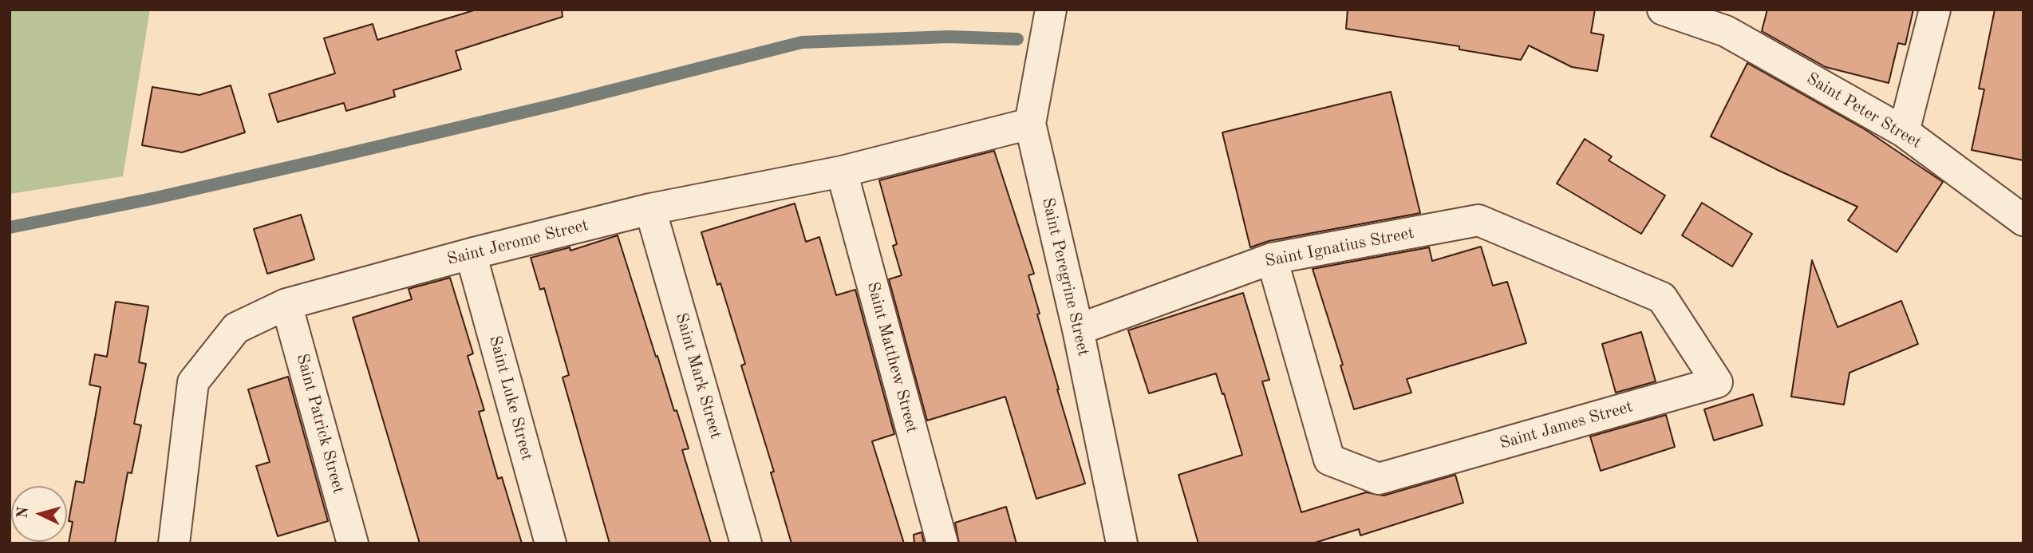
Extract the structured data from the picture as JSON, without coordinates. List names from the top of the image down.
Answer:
{
  "streets": {
    "street": [
      "Saint Peter Street",
      "Saint Jerome Street",
      "Saint Ignatius Street",
      "Saint Peregrine Street",
      "Saint Matthew Street",
      "Saint Mark Street",
      "Saint Luke Street",
      "Saint Patrick Street",
      "Saint James Street"
    ]
  },
  "crossings": [
    ["Saint Jerome Street", "Saint Peregrine Street"],
    ["Saint Jerome Street", "Saint Matthew Street"],
    ["Saint Jerome Street", "Saint Mark Street"],
    ["Saint Jerome Street", "Saint Luke Street"],
    ["Saint Jerome Street", "Saint Patrick Street"],
    ["Saint Ignatius Street", "Saint Peregrine Street"],
    ["Saint Ignatius Street", "Saint James Street"]
  ],
  "north": "left"
}
